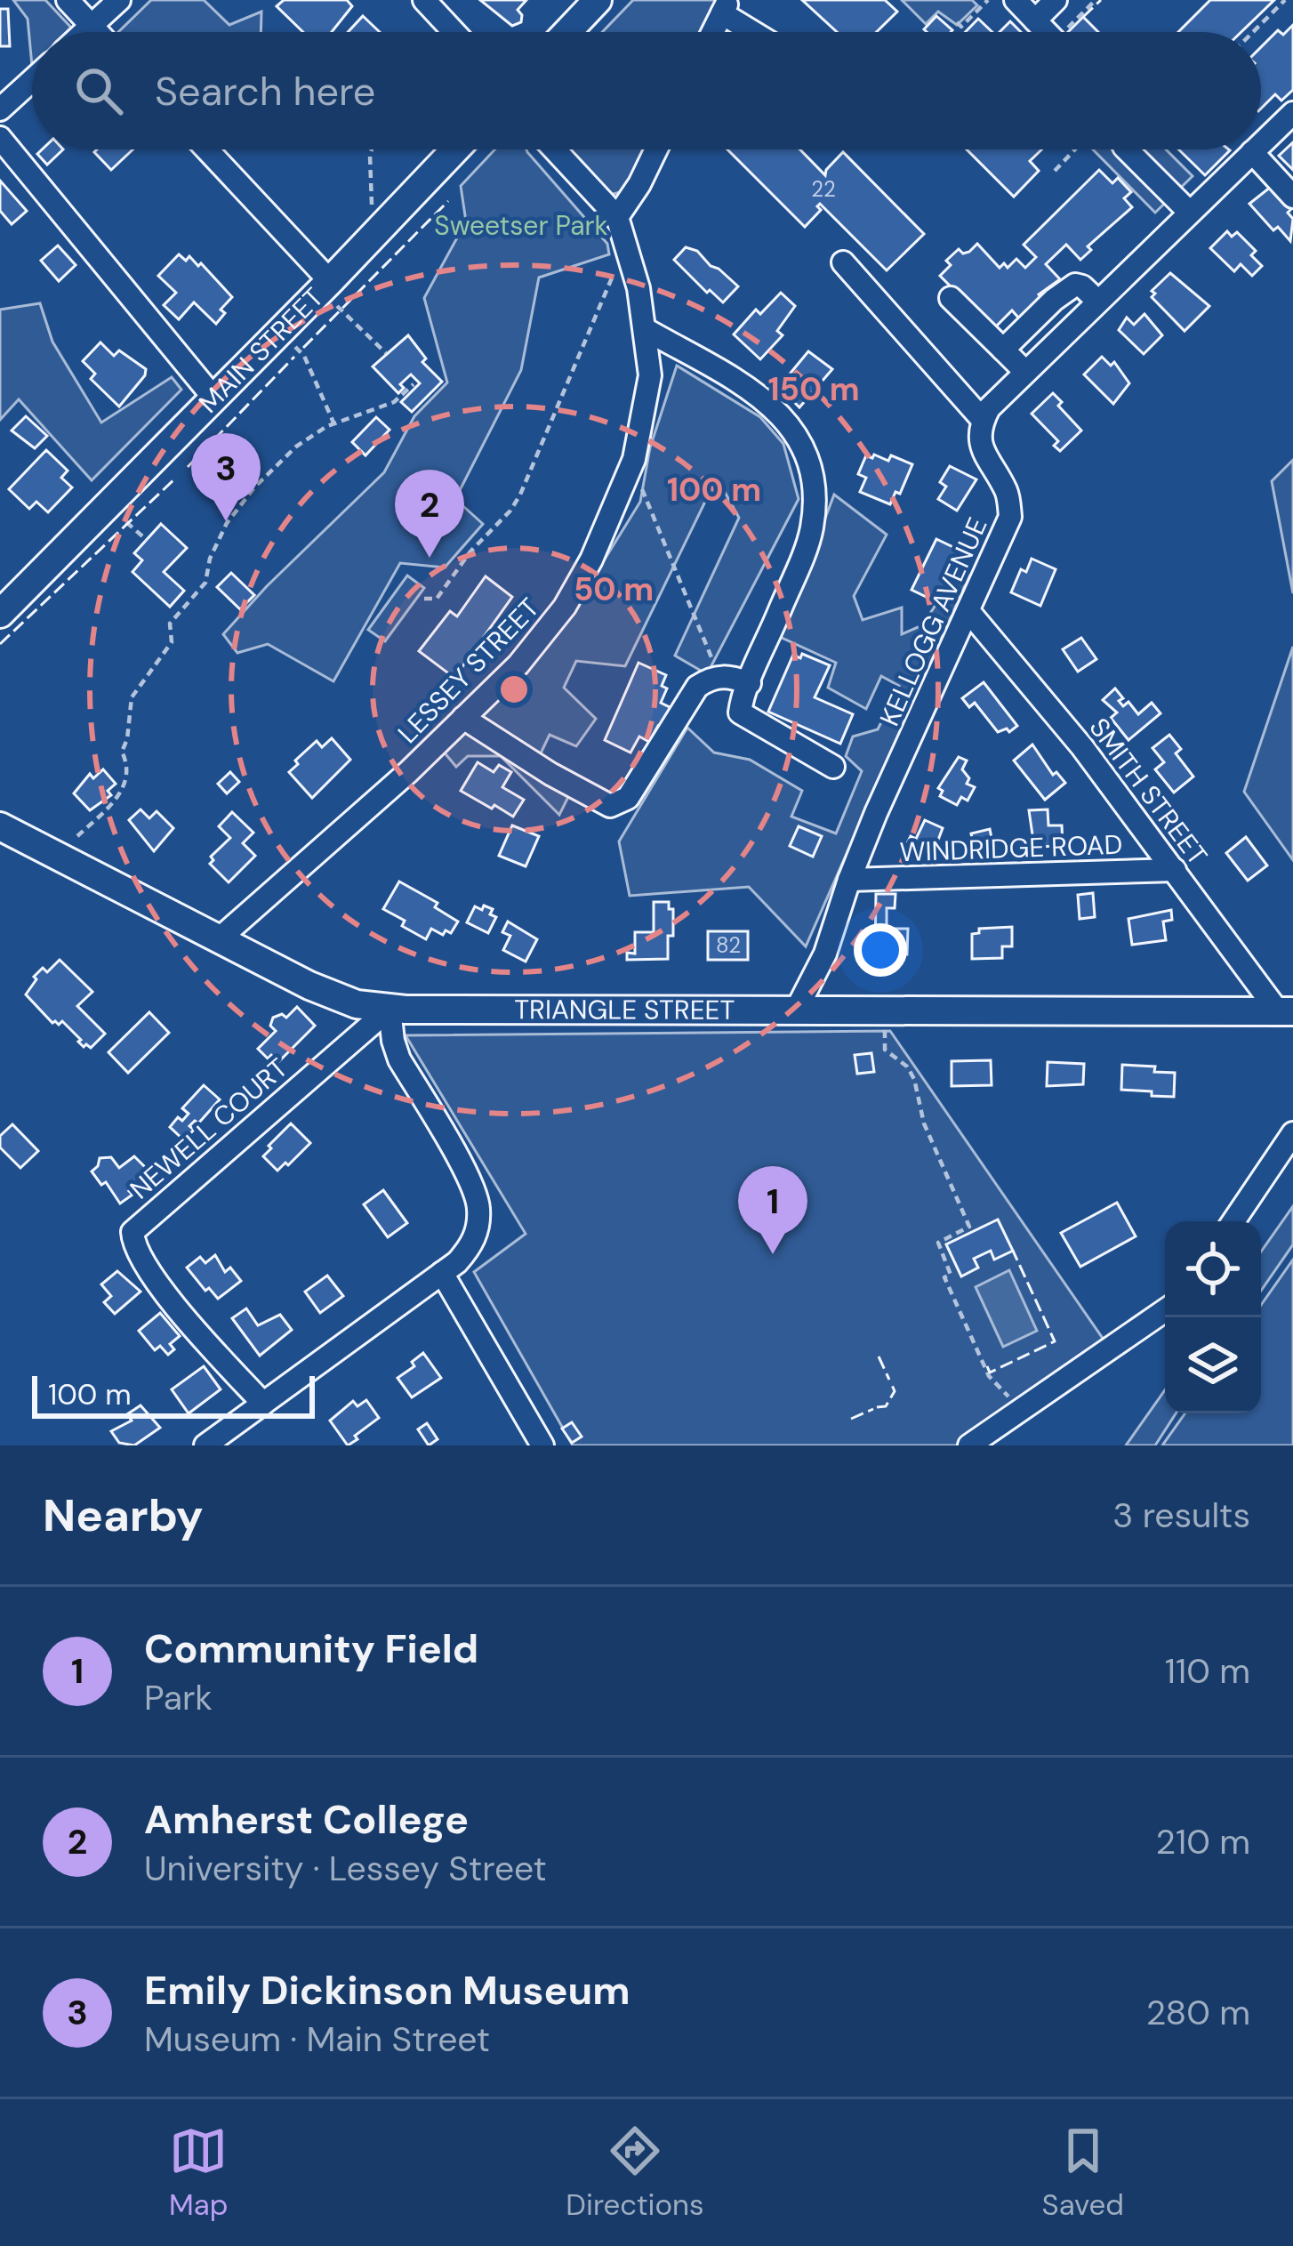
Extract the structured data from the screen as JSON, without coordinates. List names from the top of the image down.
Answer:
{
  "streets": {
    "main road": ["MAIN STREET", "TRIANGLE STREET"],
    "street": [
      "KELLOGG AVENUE",
      "LESSEY STREET",
      "SMITH STREET",
      "WINDRIDGE ROAD",
      "NEWELL COURT"
    ]
  },
  "crossings": [
    ["KELLOGG AVENUE", "SMITH STREET"],
    ["KELLOGG AVENUE", "WINDRIDGE ROAD"],
    ["KELLOGG AVENUE", "TRIANGLE STREET"],
    ["LESSEY STREET", "TRIANGLE STREET"],
    ["SMITH STREET", "WINDRIDGE ROAD"],
    ["SMITH STREET", "TRIANGLE STREET"],
    ["TRIANGLE STREET", "NEWELL COURT"]
  ],
  "parks": ["Sweetser Park"],
  "house_numbers": ["22", "82"],
  "scale_bar": "100 m",
  "page": {
    "search": "Search here",
    "pins": ["3", "2", "1"],
    "scale": "100 m",
    "heading": ["Nearby", "3 results"],
    "list": [
      {
        "mark": "1",
        "name": "Community Field",
        "note": "Park",
        "value": "110 m"
      },
      {
        "mark": "2",
        "name": "Amherst College",
        "note": "University · Lessey Street",
        "value": "210 m"
      },
      {
        "mark": "3",
        "name": "Emily Dickinson Museum",
        "note": "Museum · Main Street",
        "value": "280 m"
      }
    ],
    "nav": ["Map", "Directions", "Saved"]
  },
  "rings": ["150 m", "100 m", "50 m"]
}
